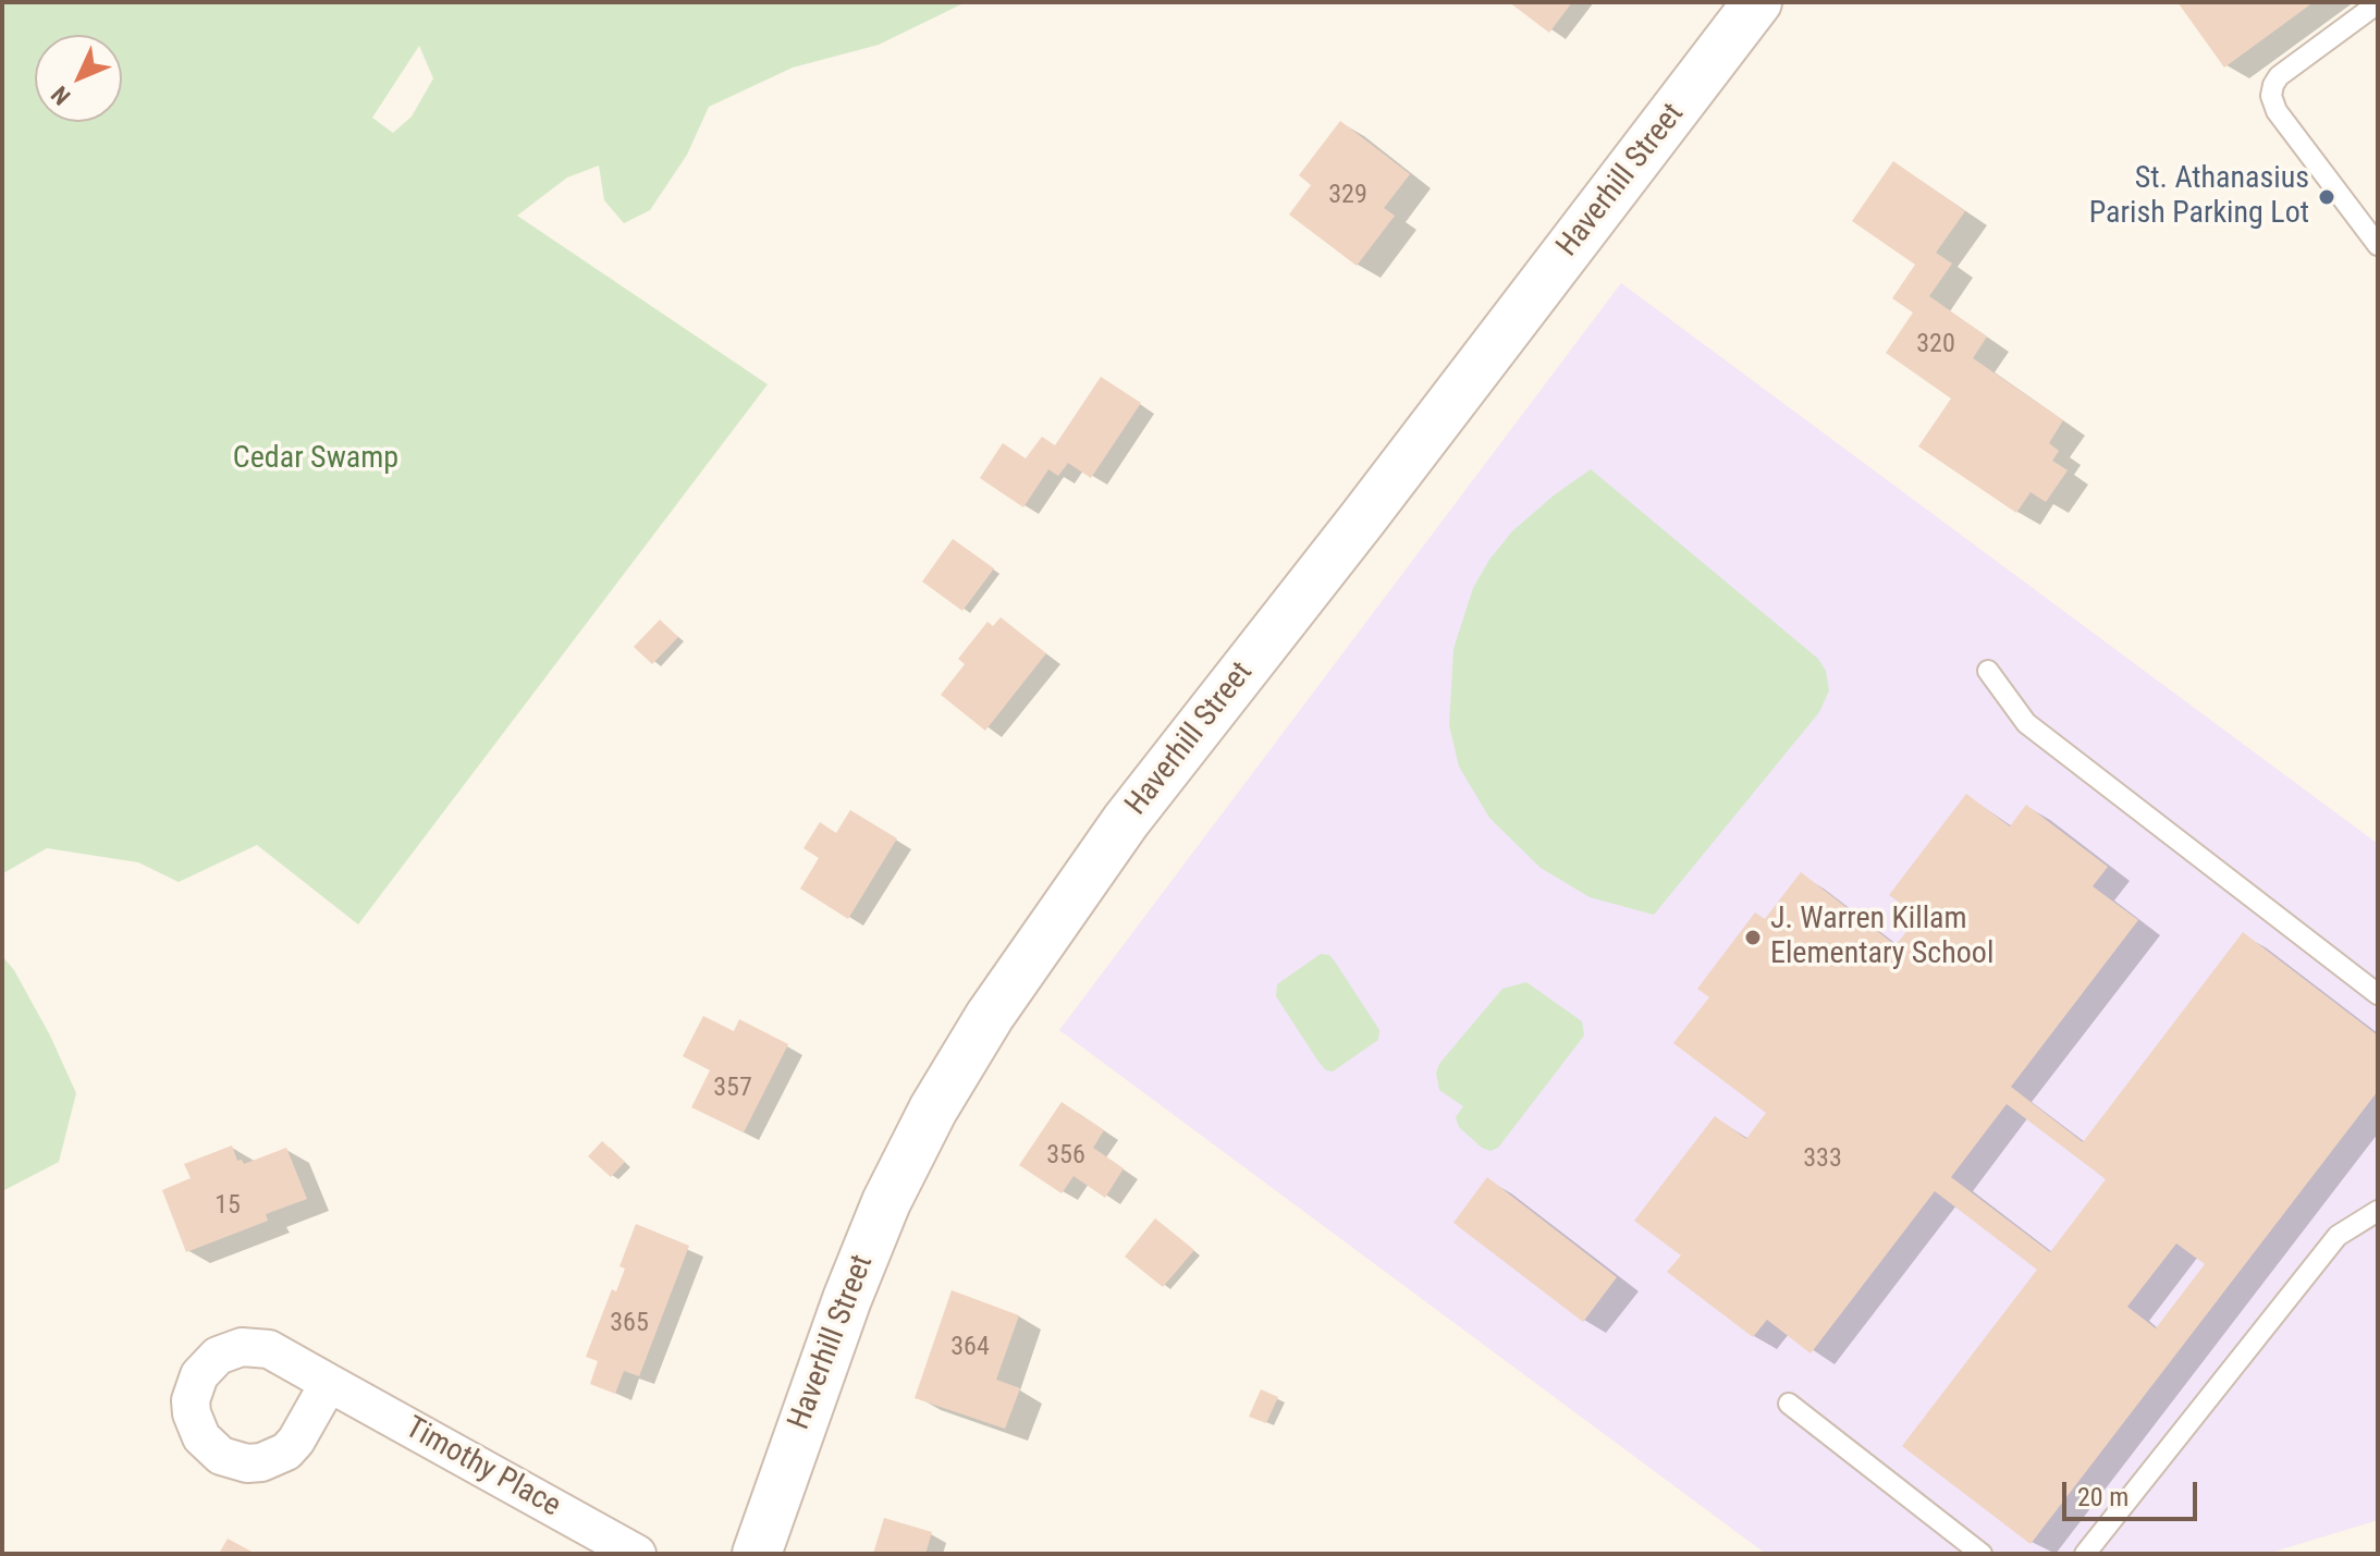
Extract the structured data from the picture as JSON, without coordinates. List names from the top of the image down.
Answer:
{
  "streets": {
    "street": ["Haverhill Street", "Timothy Place"]
  },
  "parks": ["Cedar Swamp"],
  "places": ["St. Athanasius Parish Parking Lot", "J. Warren Killam Elementary School"],
  "house_numbers": [
    "329",
    "320",
    "357",
    "356",
    "333",
    "15",
    "365",
    "364"
  ],
  "scale_bar": "20 m",
  "north": "bottom left"
}
